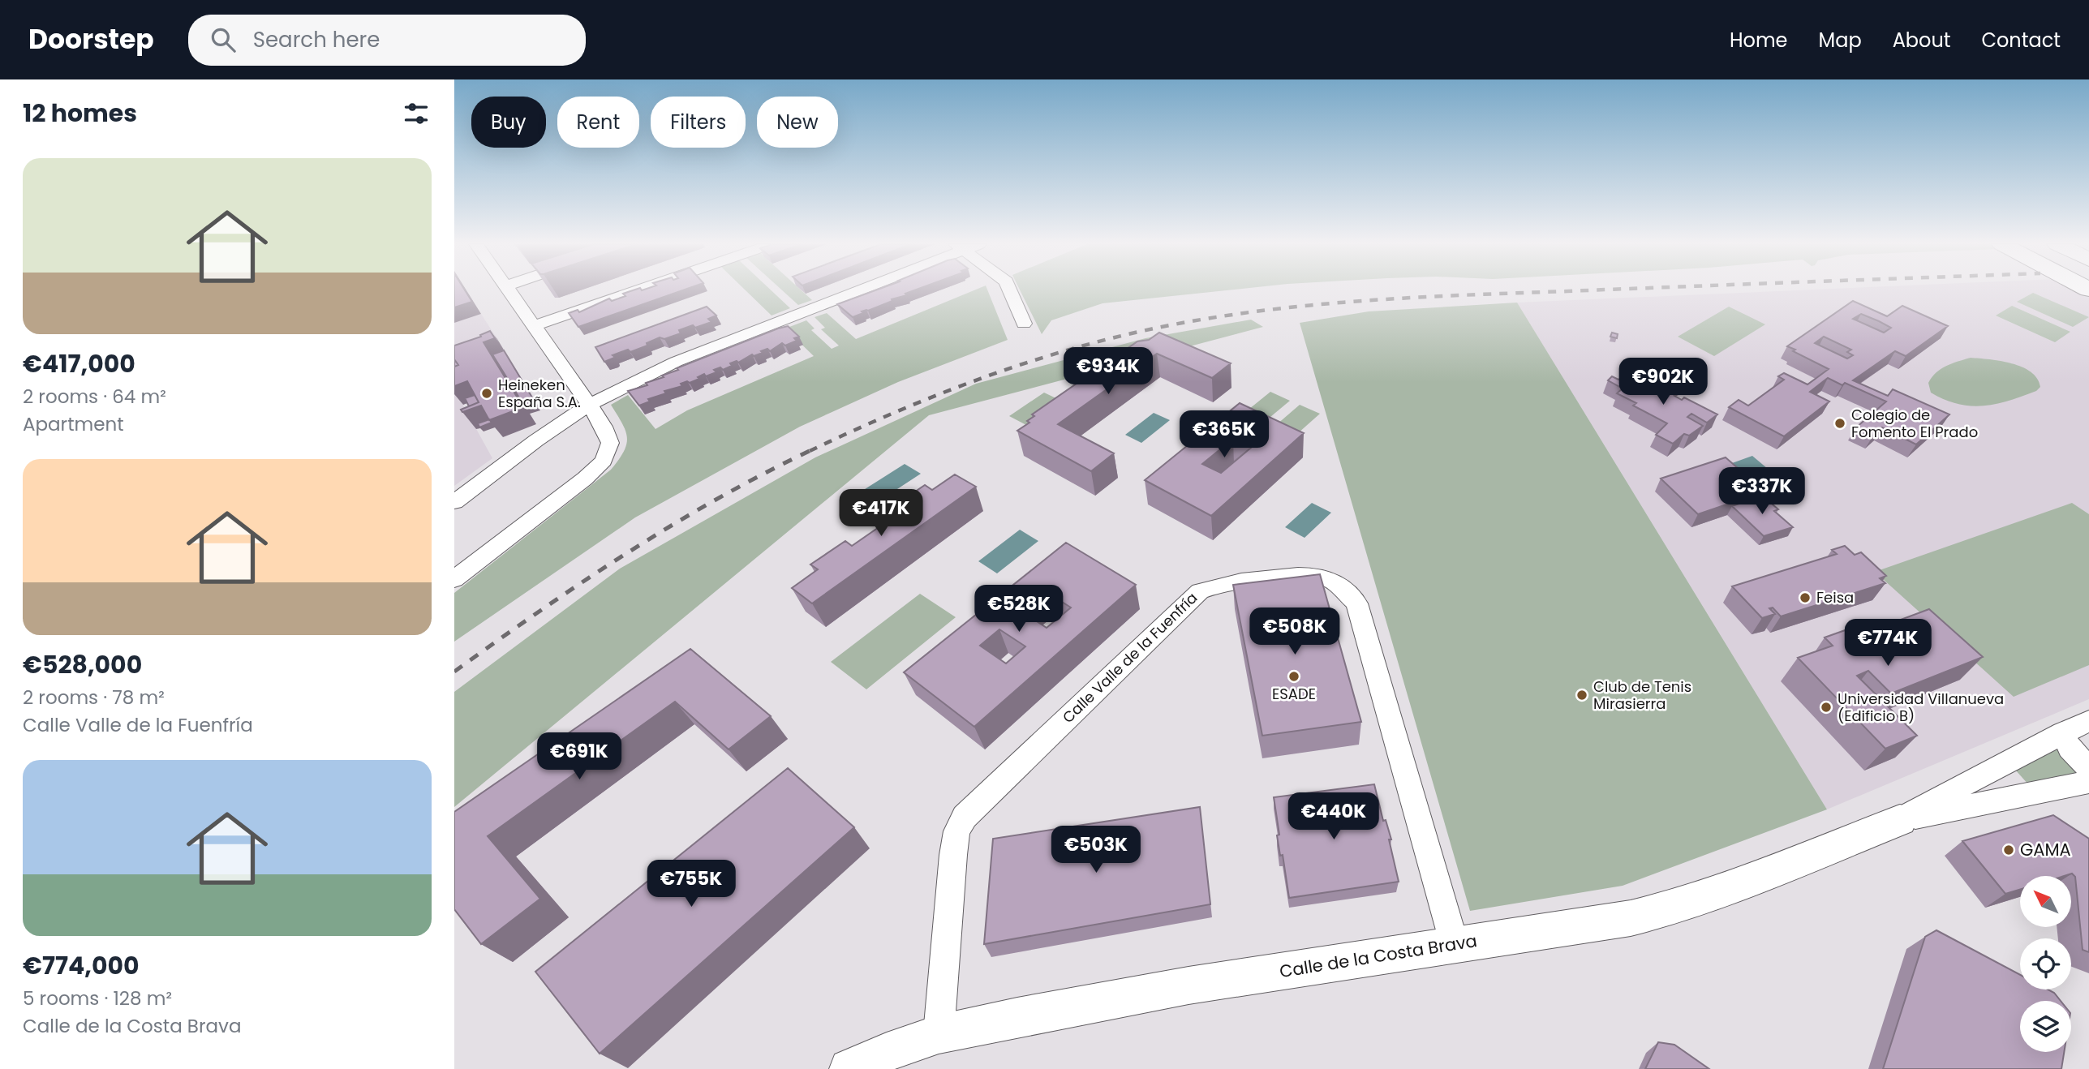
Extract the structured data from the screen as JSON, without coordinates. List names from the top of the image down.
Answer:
{
  "streets": {
    "street": ["Calle Valle de la Fuenfría", "Calle de la Costa Brava"]
  },
  "crossings": [
    ["Calle Valle de la Fuenfría", "Calle de la Costa Brava"]
  ],
  "places": [
    "Heineken España S.A.",
    "Colegio de Fomento El Prado",
    "Feisa",
    "ESADE",
    "Club de Tenis Mirasierra",
    "Universidad Villanueva (Edificio B)",
    "GAMA"
  ],
  "north": "top left",
  "page": {
    "header": "Doorstep",
    "search": "Search here",
    "nav": [
      "Home",
      "Map",
      "About",
      "Contact"
    ],
    "heading": "12 homes",
    "chip": [
      "Buy",
      "Rent",
      "Filters",
      "New"
    ],
    "list": [
      {
        "name": "€417,000",
        "note": "2 rooms · 64 m² · Apartment"
      },
      {
        "name": "€528,000",
        "note": "2 rooms · 78 m² · Calle Valle de la Fuenfría"
      },
      {
        "name": "€774,000",
        "note": "5 rooms · 128 m² · Calle de la Costa Brava"
      }
    ],
    "price": [
      "€934K",
      "€902K",
      "€365K",
      "€337K",
      "€417K",
      "€528K",
      "€508K",
      "€774K",
      "€691K",
      "€440K",
      "€503K",
      "€755K"
    ]
  }
}
